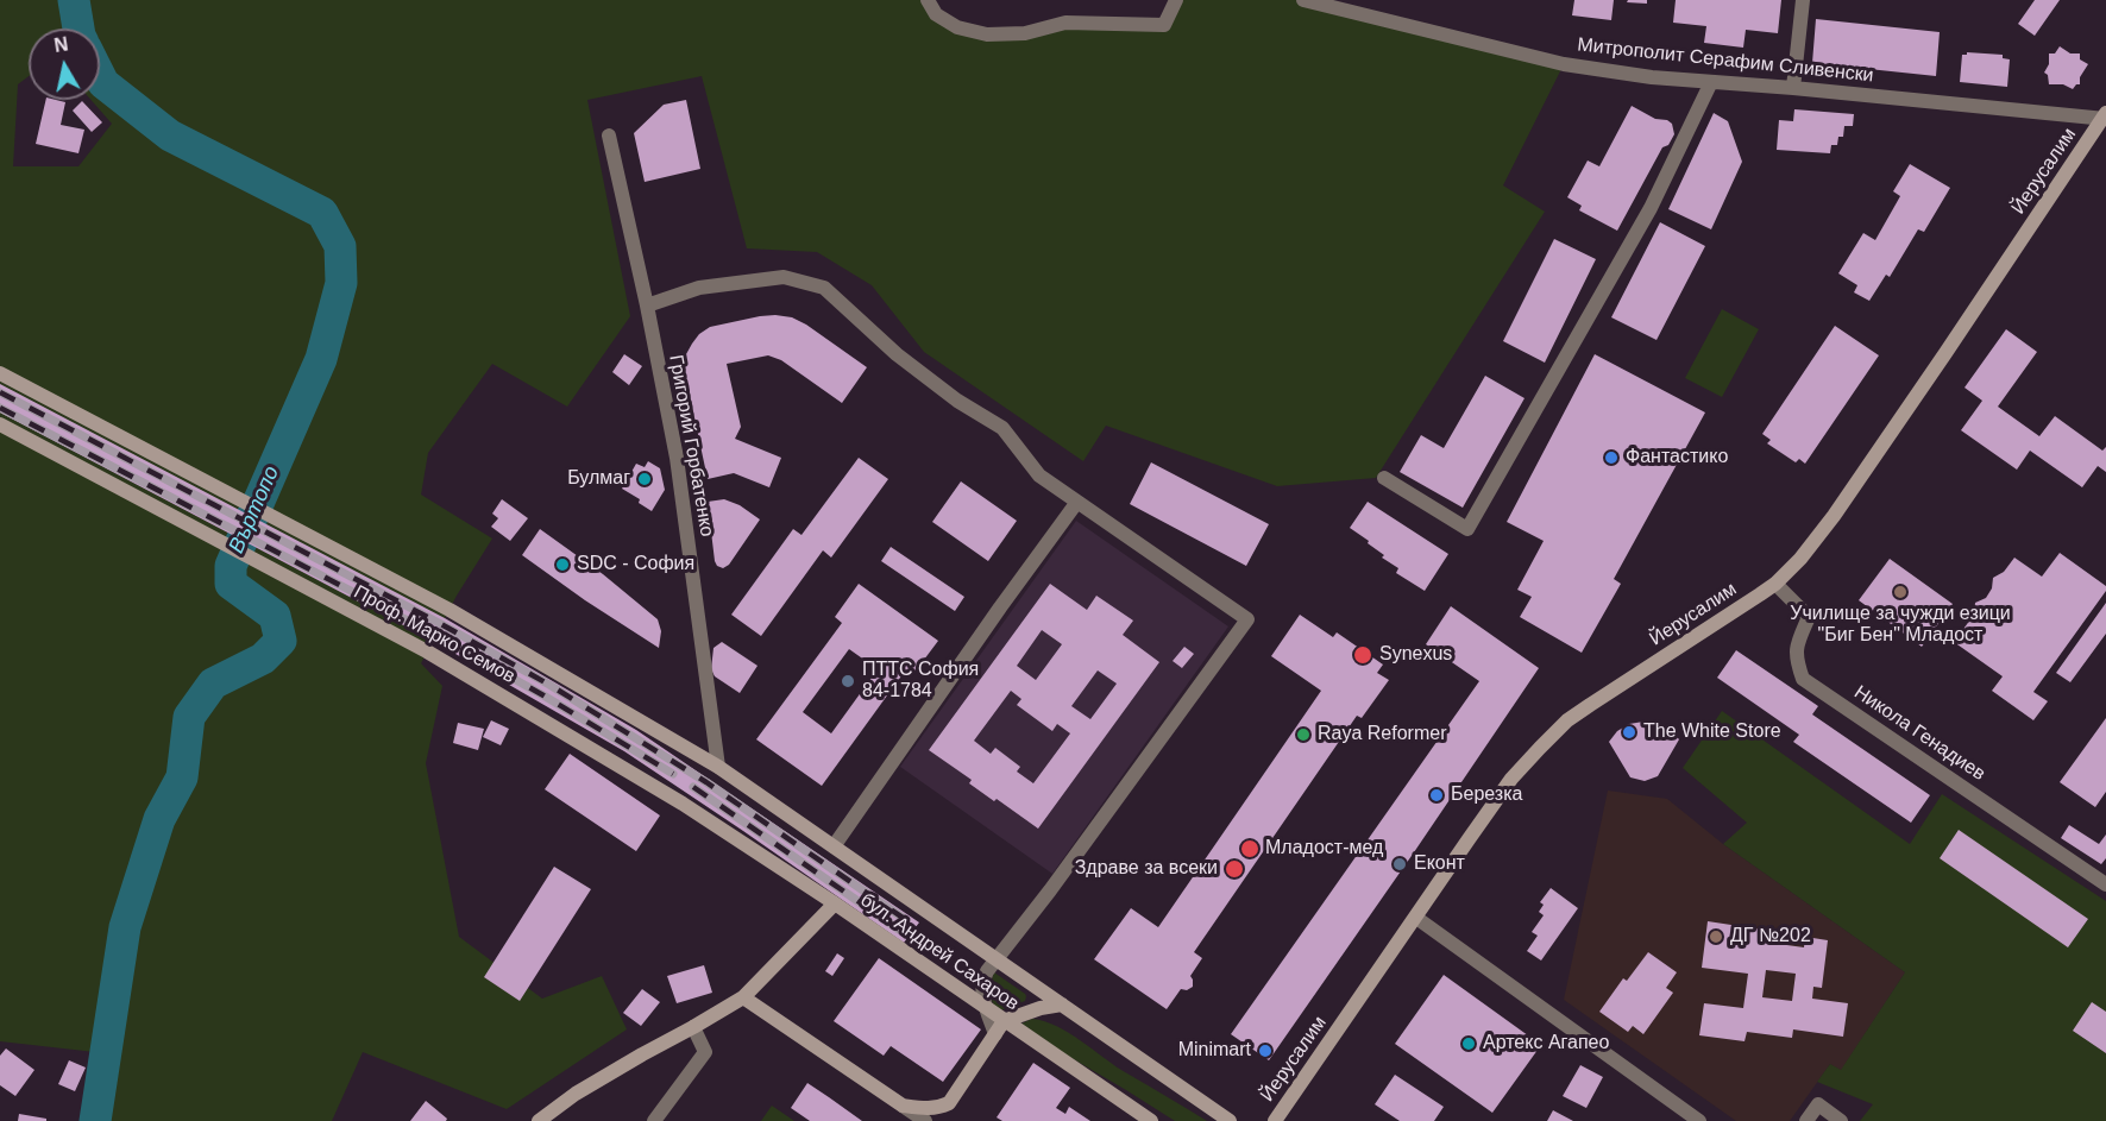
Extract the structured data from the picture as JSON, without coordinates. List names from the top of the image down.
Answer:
{
  "streets": {
    "main road": ["Йерусалим", "Проф. Марко Семов", "бул. Андрей Сахаров"],
    "street": ["Митрополит Серафим Сливенски", "Григорий Горбатенко", "Никола Генадиев"]
  },
  "crossings": [
    ["Митрополит Серафим Сливенски", "Йерусалим"],
    ["Йерусалим", "Никола Генадиев"],
    ["Григорий Горбатенко", "Проф. Марко Семов"],
    ["Проф. Марко Семов", "бул. Андрей Сахаров"]
  ],
  "water": ["Въртопо"],
  "places": [
    "Фантастико",
    "Булмаг",
    "SDC - София",
    "Училище за чужди езици \"Биг Бен\" Младост",
    "Synexus",
    "ПТТС София 84-1784",
    "The White Store",
    "Raya Reformer",
    "Березка",
    "Младост-мед",
    "Еконт",
    "Здраве за всеки",
    "ДГ №202",
    "Артекс Агапео",
    "Minimart"
  ],
  "north": "top"
}
